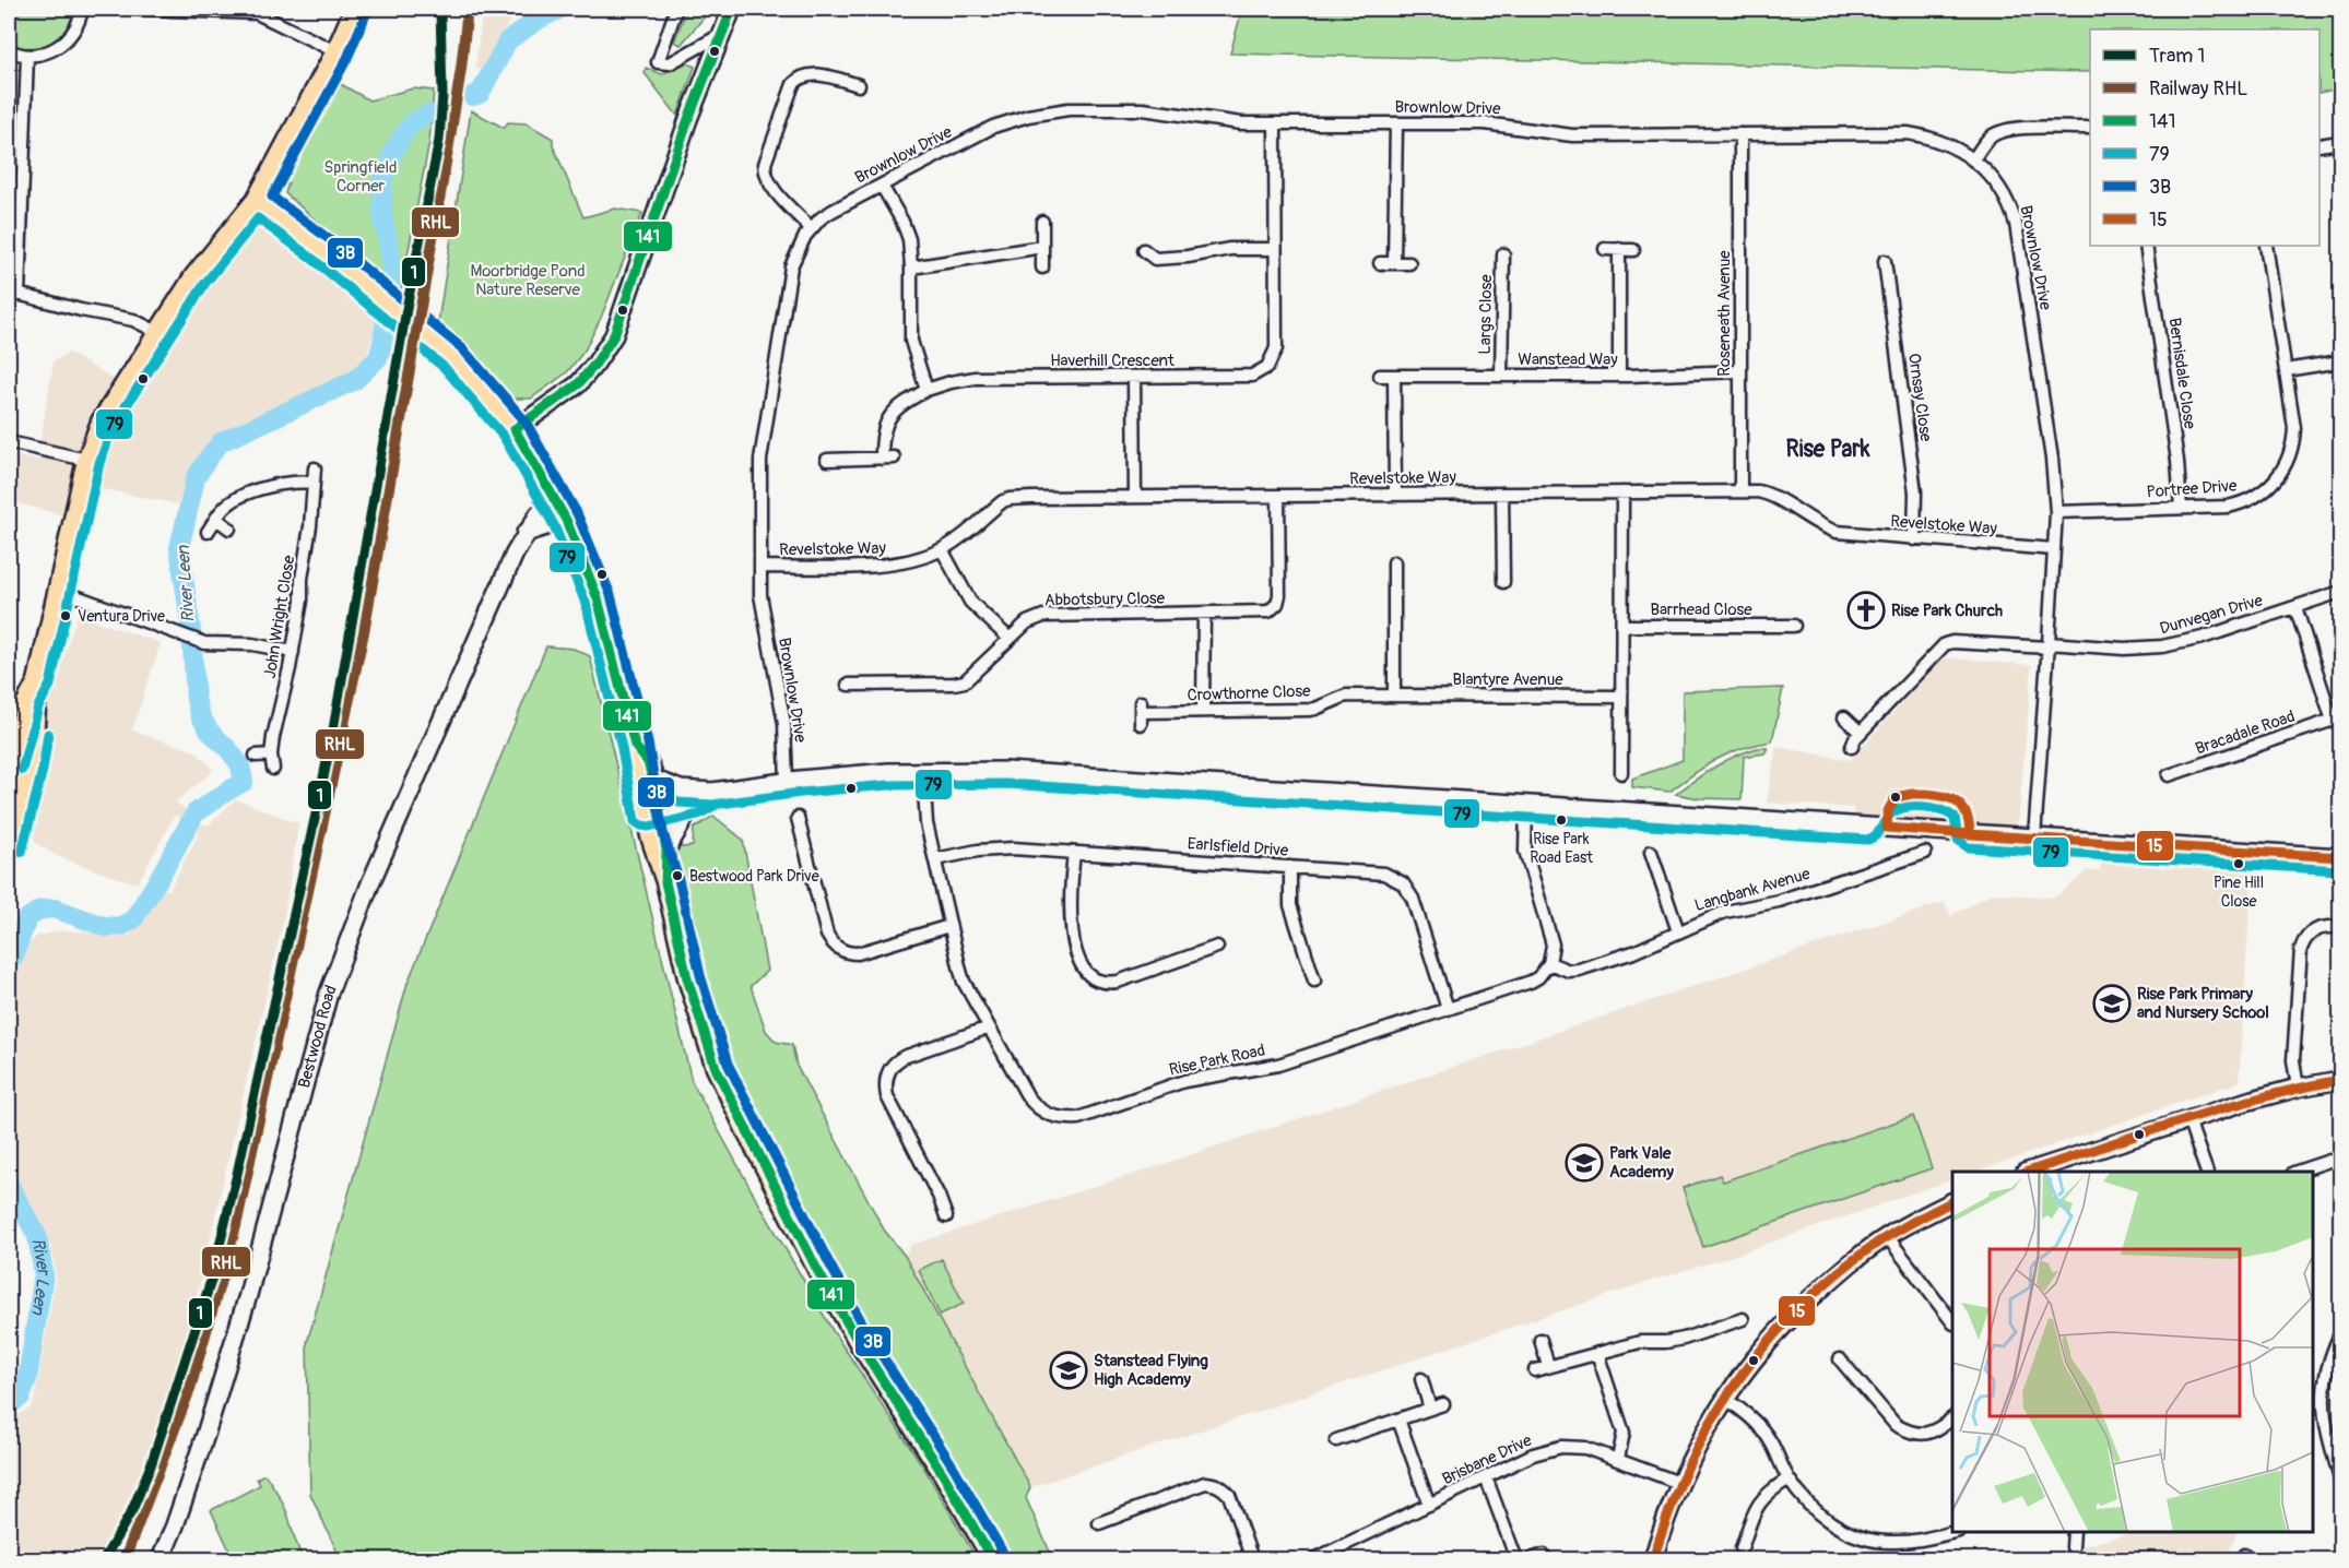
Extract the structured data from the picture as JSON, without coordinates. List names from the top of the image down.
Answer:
{
  "streets": {
    "street": [
      "Brownlow Drive",
      "Roseneath Avenue",
      "Largs Close",
      "Wanstead Way",
      "Haverhill Crescent",
      "Bernisdale Close",
      "Ornsay Close",
      "Revelstoke Way",
      "Portree Drive",
      "Abbotsbury Close",
      "Barrhead Close",
      "Dunvegan Drive",
      "John Wright Close",
      "Blantyre Avenue",
      "Crowthorne Close",
      "Bracadale Road",
      "Earlsfield Drive",
      "Langbank Avenue",
      "Bestwood Road",
      "Rise Park Road",
      "Brisbane Drive"
    ]
  },
  "crossings": [
    ["Brownlow Drive", "Roseneath Avenue"],
    ["Brownlow Drive", "Haverhill Crescent"],
    ["Brownlow Drive", "Revelstoke Way"],
    ["Brownlow Drive", "Portree Drive"],
    ["Brownlow Drive", "Dunvegan Drive"],
    ["Roseneath Avenue", "Wanstead Way"],
    ["Roseneath Avenue", "Revelstoke Way"],
    ["Largs Close", "Wanstead Way"],
    ["Bernisdale Close", "Portree Drive"],
    ["Ornsay Close", "Revelstoke Way"],
    ["Revelstoke Way", "Abbotsbury Close"],
    ["Dunvegan Drive", "Bracadale Road"],
    ["Blantyre Avenue", "Crowthorne Close"],
    ["Earlsfield Drive", "Rise Park Road"],
    ["Langbank Avenue", "Rise Park Road"]
  ],
  "districts": ["Rise Park"],
  "water": ["River Leen"],
  "parks": ["Springfield Corner", "Moorbridge Pond Nature Reserve"],
  "places": {
    "church": ["Rise Park Church"],
    "other": [
      "Ventura Drive",
      "Rise Park Road East",
      "Pine Hill Close",
      "Bestwood Park Drive"
    ],
    "school or university": ["Rise Park Primary and Nursery School", "Park Vale Academy", "Stanstead Flying High Academy"]
  },
  "lines": [
    "tram line 1",
    "rail line RHL",
    "transit line 141",
    "transit line 3B",
    "transit line 79",
    "transit line 15"
  ],
  "legend": [
    "Tram 1",
    "Railway RHL",
    "141",
    "79",
    "3B",
    "15"
  ]
}
